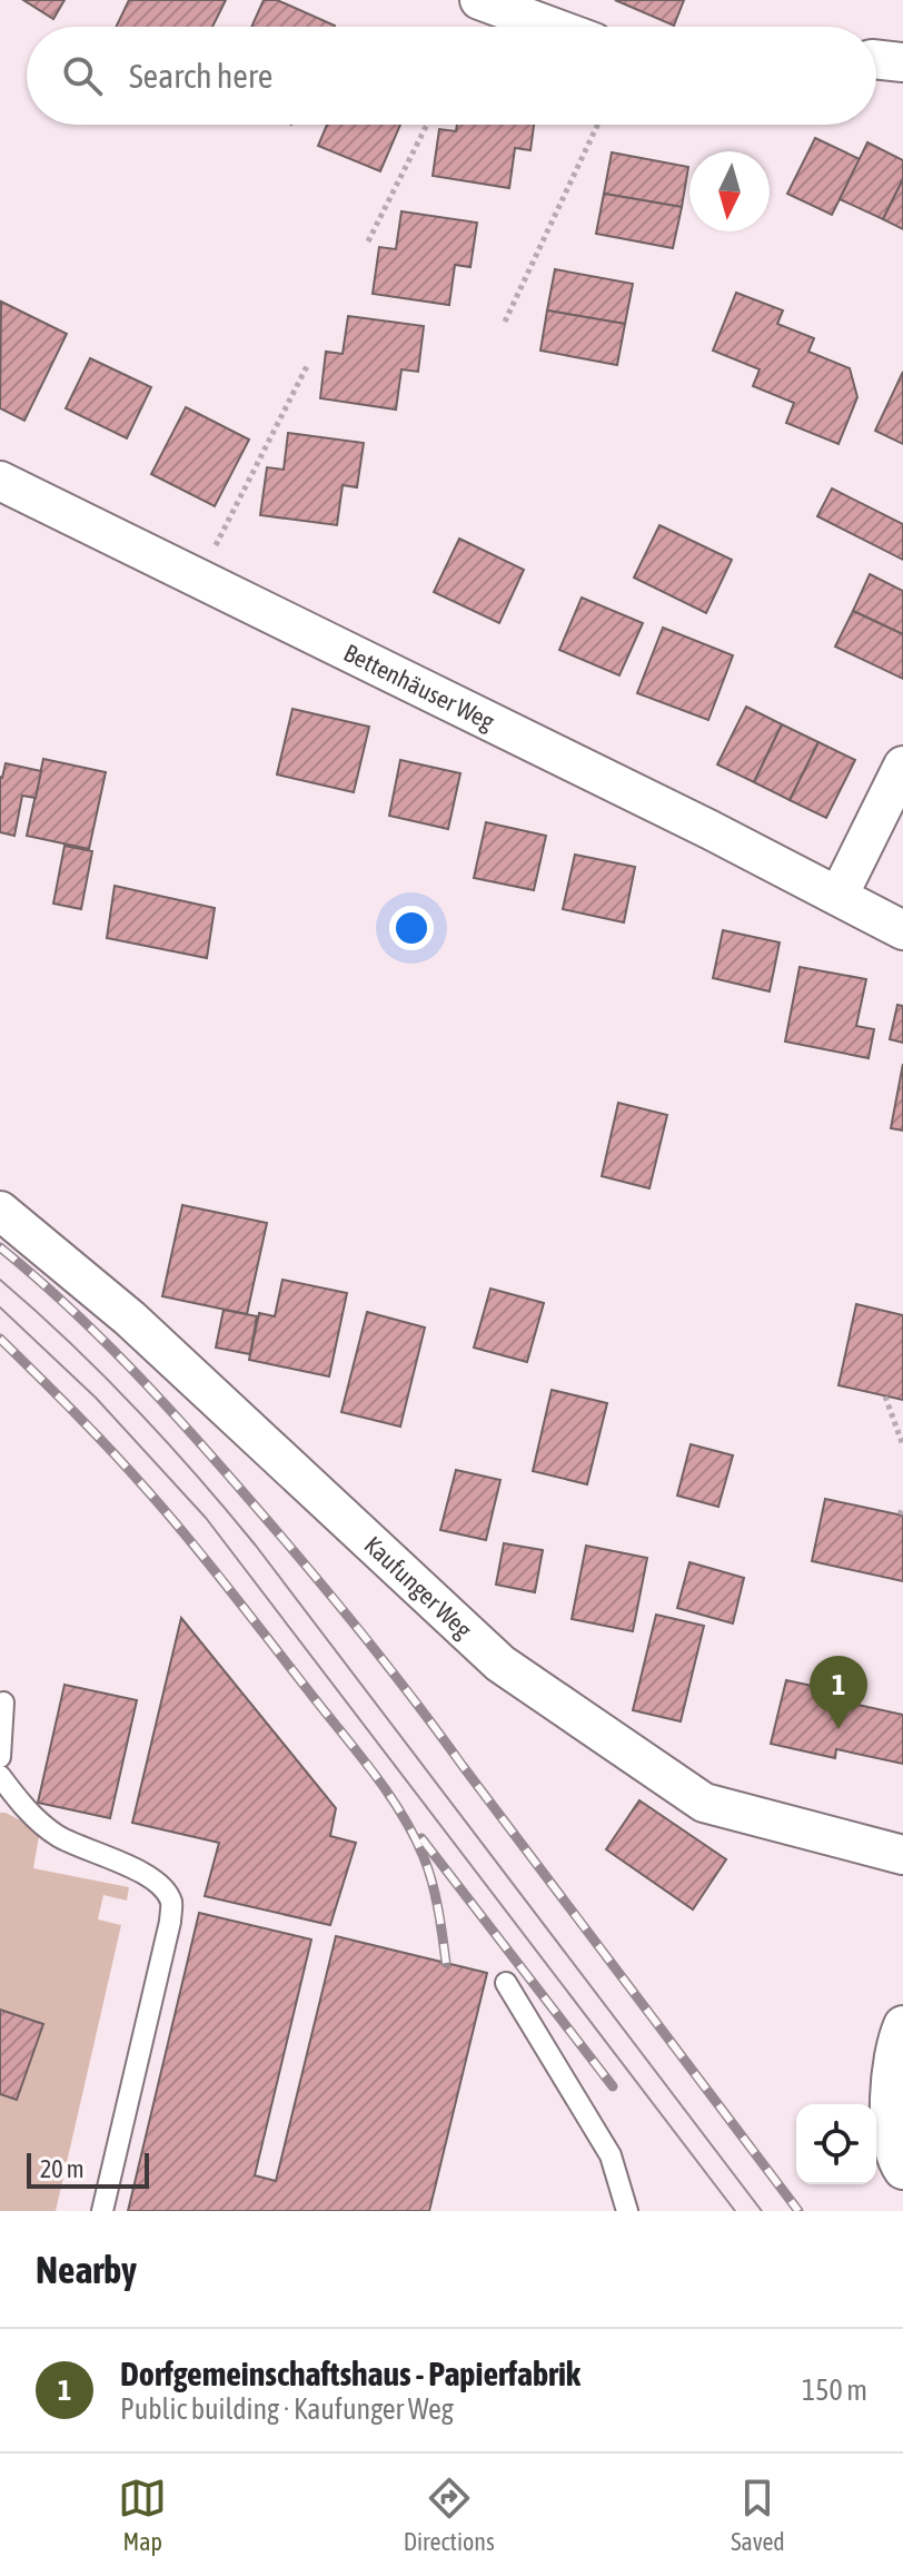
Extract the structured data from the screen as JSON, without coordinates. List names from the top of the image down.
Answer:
{
  "streets": {
    "street": ["Bettenhäuser Weg", "Kaufunger Weg"]
  },
  "scale_bar": "20 m",
  "north": "bottom",
  "page": {
    "search": "Search here",
    "pins": "1",
    "scale": "20 m",
    "heading": "Nearby",
    "list": [
      {
        "mark": "1",
        "name": "Dorfgemeinschaftshaus - Papierfabrik",
        "note": "Public building · Kaufunger Weg",
        "value": "150 m"
      }
    ],
    "nav": ["Map", "Directions", "Saved"]
  }
}
